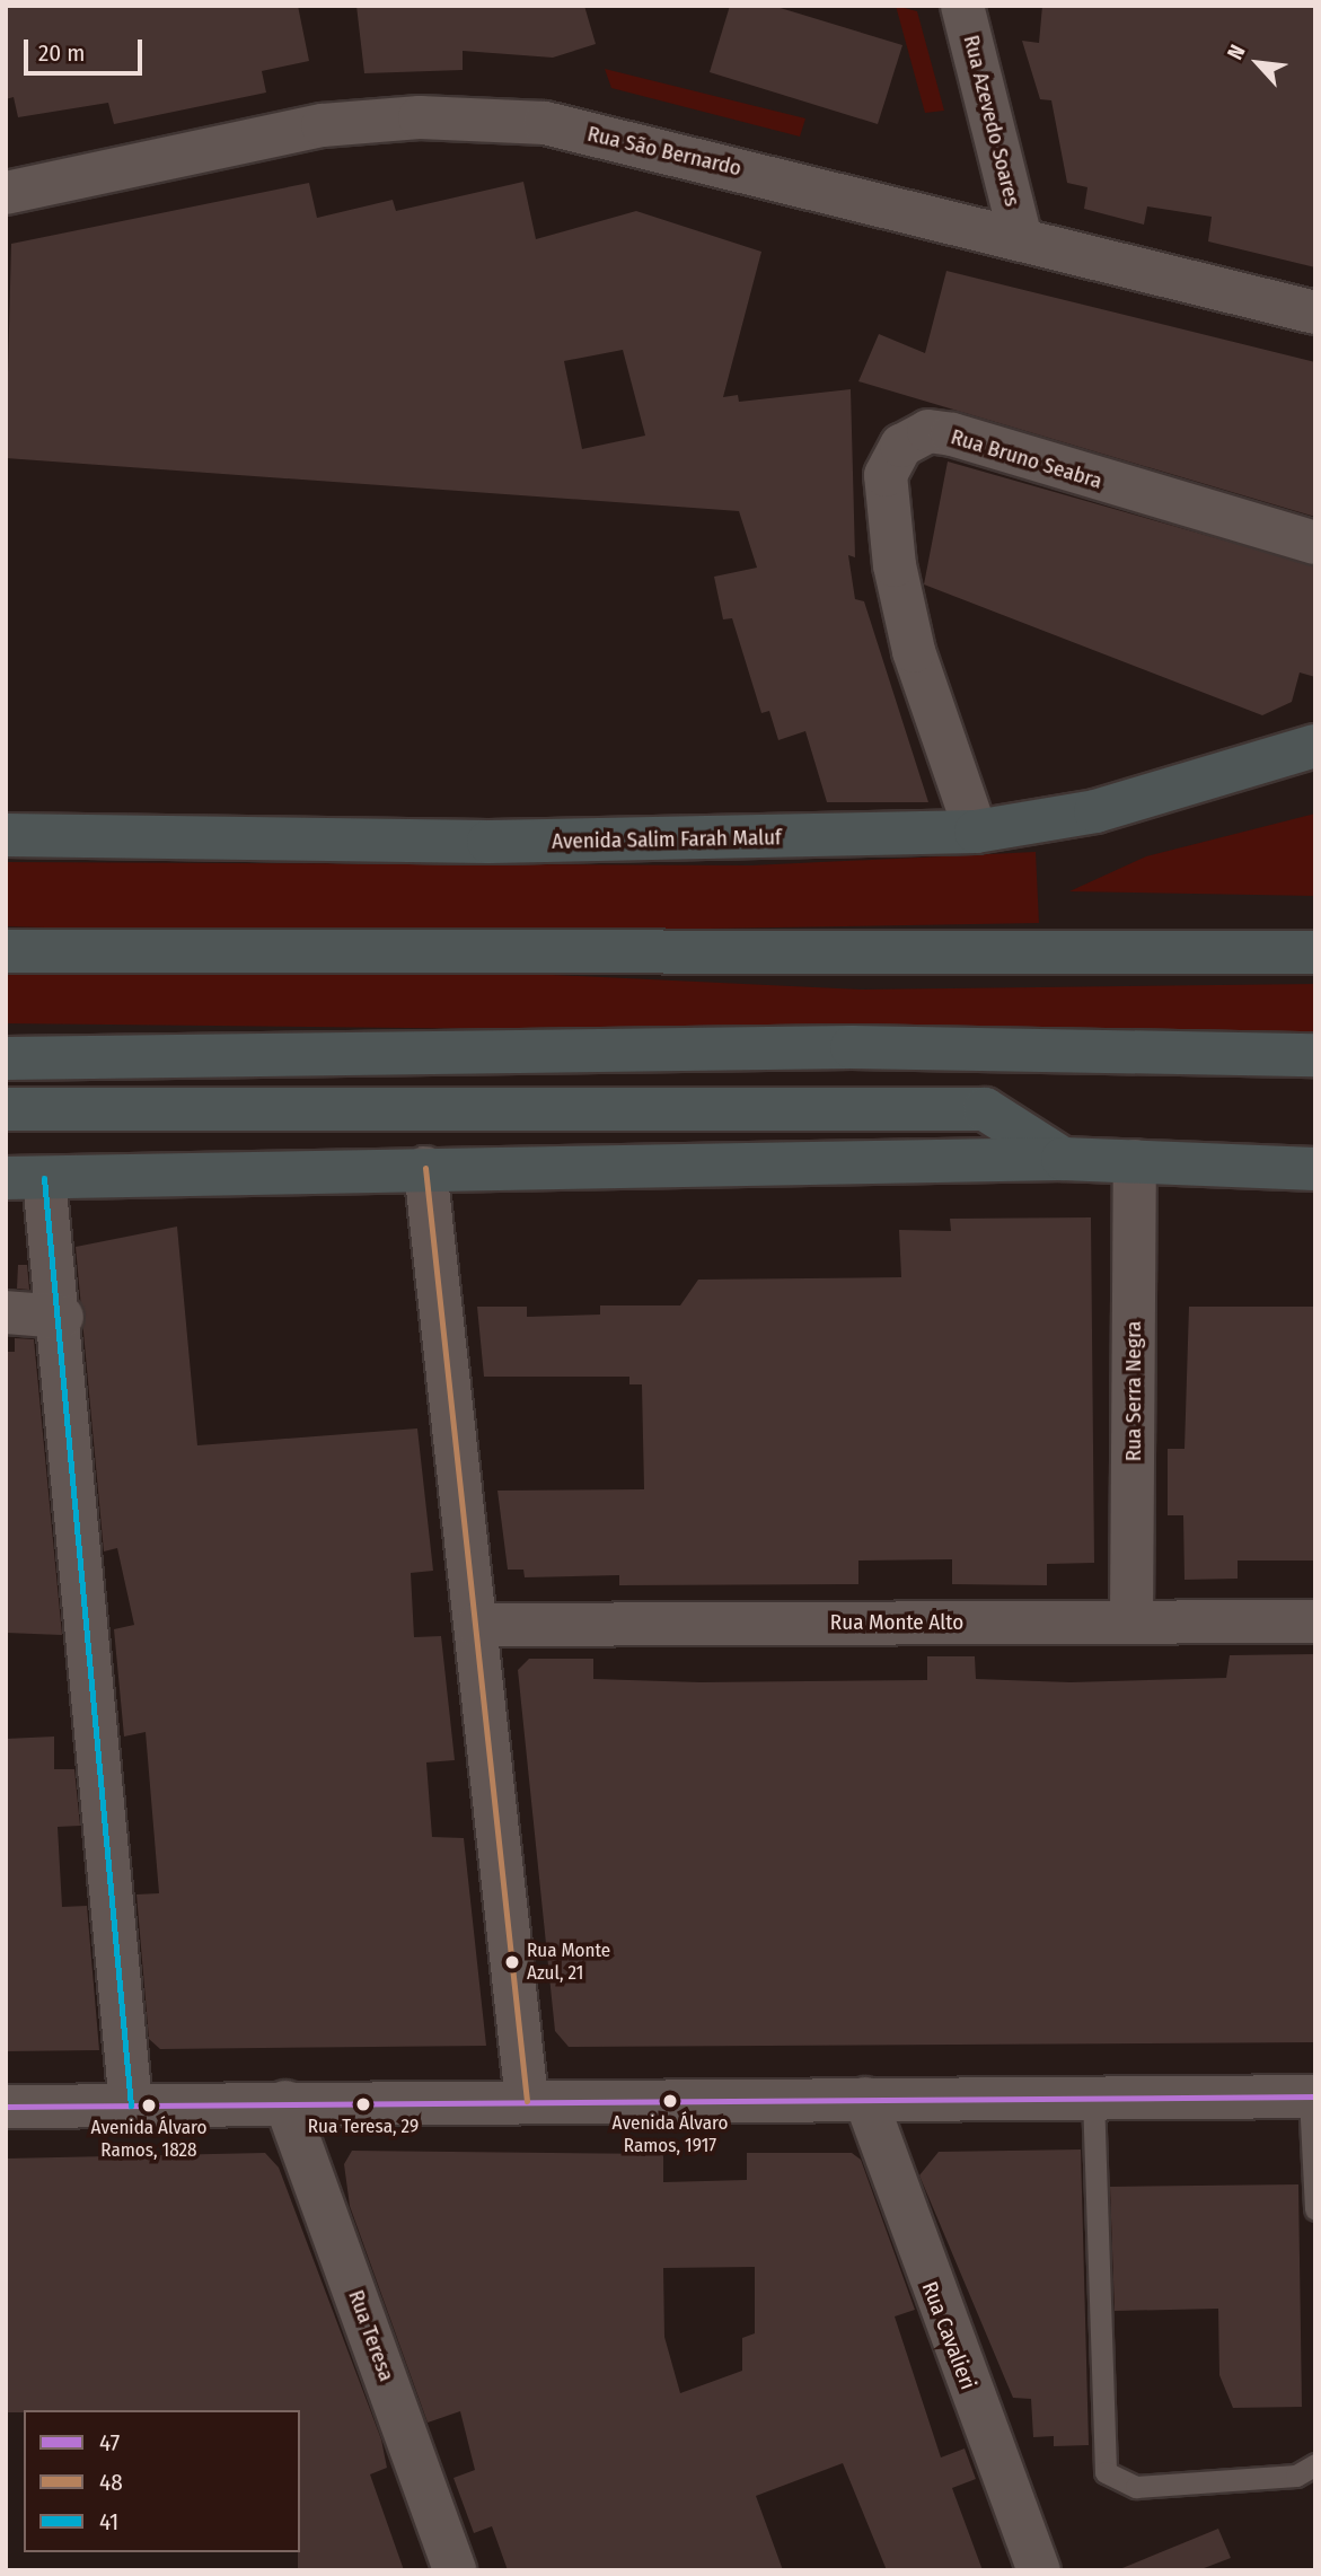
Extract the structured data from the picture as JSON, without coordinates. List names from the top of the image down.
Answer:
{
  "streets": {
    "highway": ["Avenida Salim Farah Maluf"],
    "street": [
      "Rua Azevedo Soares",
      "Rua São Bernardo",
      "Rua Bruno Seabra",
      "Rua Serra Negra",
      "Rua Monte Alto",
      "Rua Teresa",
      "Rua Cavalieri"
    ]
  },
  "crossings": [
    ["Rua Azevedo Soares", "Rua São Bernardo"],
    ["Rua Bruno Seabra", "Avenida Salim Farah Maluf"],
    ["Rua Serra Negra", "Rua Monte Alto"]
  ],
  "places": [
    "Rua Monte Azul, 21",
    "Avenida Álvaro Ramos, 1917",
    "Rua Teresa, 29",
    "Avenida Álvaro Ramos, 1828"
  ],
  "lines": ["transit line 48", "transit line 41", "transit line 47"],
  "legend": ["47", "48", "41"],
  "scale_bar": "20 m",
  "north": "top left"
}
